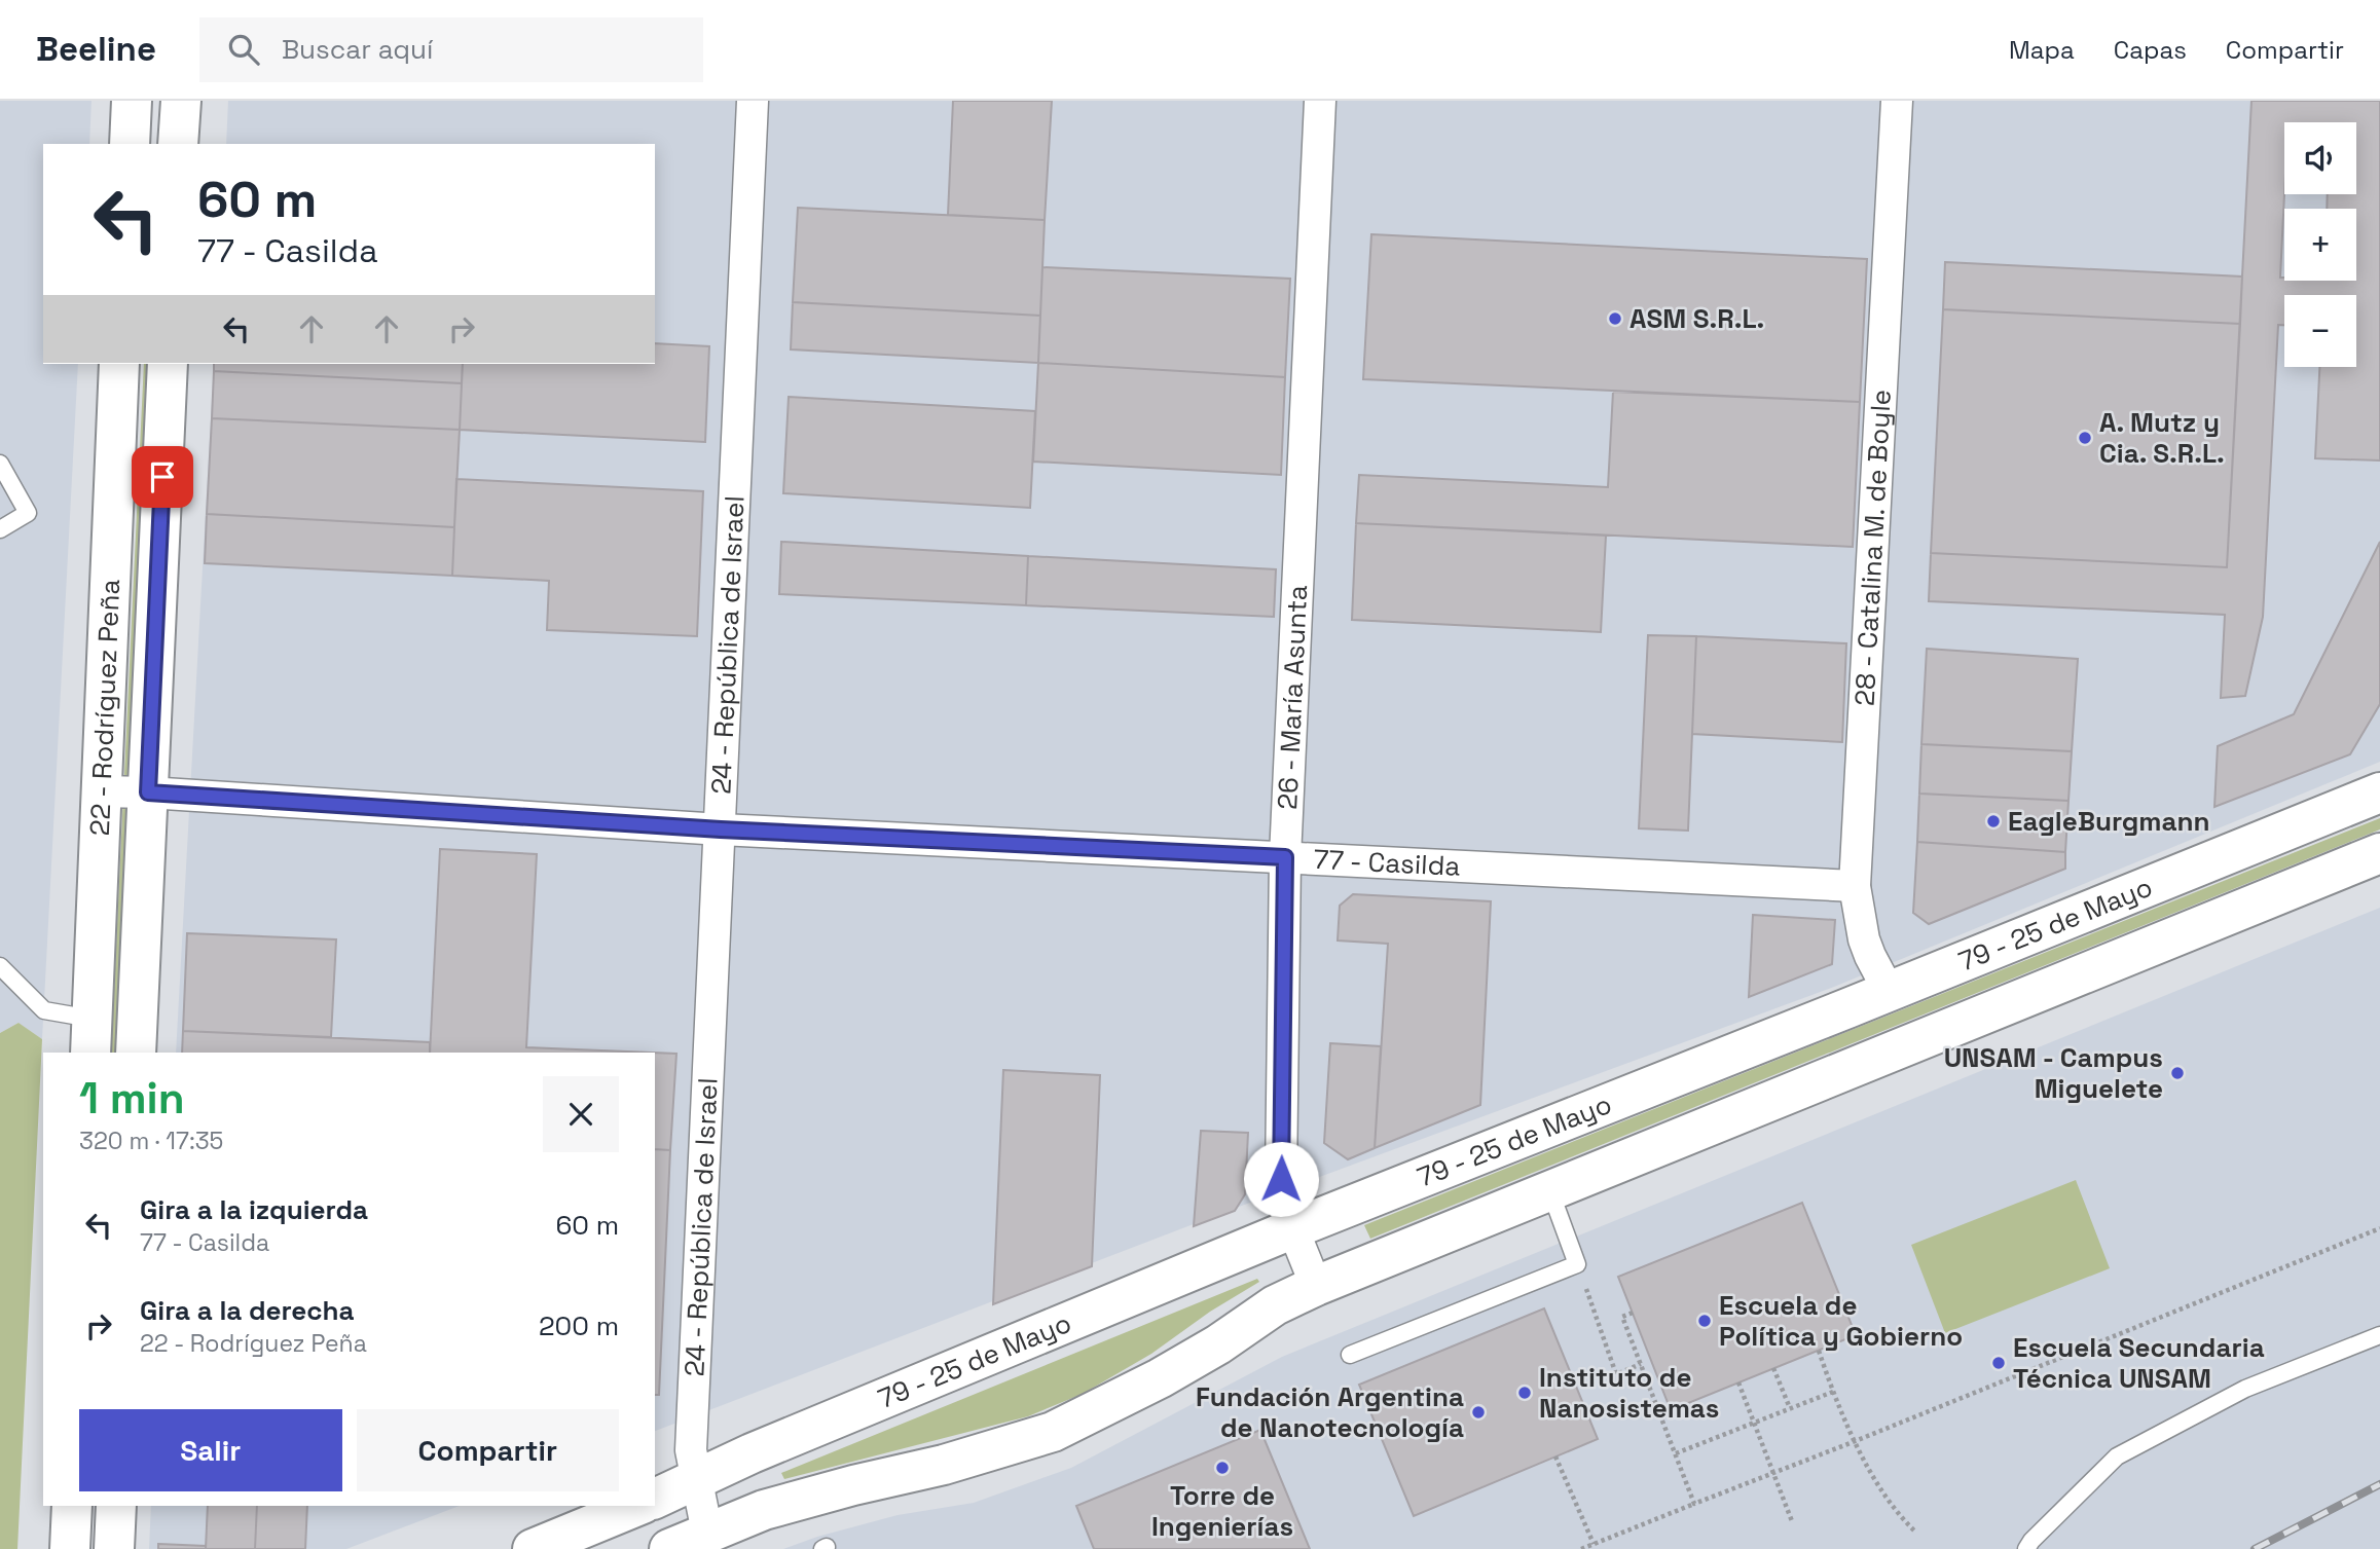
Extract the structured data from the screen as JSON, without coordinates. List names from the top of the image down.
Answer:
{
  "streets": {
    "main road": ["22 - Rodríguez Peña", "79 - 25 de Mayo"],
    "street": [
      "28 - Catalina M. de Boyle",
      "24 - República de Israel",
      "26 - María Asunta",
      "77 - Casilda"
    ]
  },
  "crossings": [
    ["28 - Catalina M. de Boyle", "77 - Casilda"],
    ["28 - Catalina M. de Boyle", "79 - 25 de Mayo"],
    ["24 - República de Israel", "77 - Casilda"],
    ["24 - República de Israel", "79 - 25 de Mayo"],
    ["26 - María Asunta", "77 - Casilda"],
    ["26 - María Asunta", "79 - 25 de Mayo"],
    ["22 - Rodríguez Peña", "77 - Casilda"]
  ],
  "places": [
    "ASM S.R.L.",
    "A. Mutz y Cia. S.R.L.",
    "EagleBurgmann",
    "UNSAM - Campus Miguelete",
    "Escuela de Política y Gobierno",
    "Escuela Secundaria Técnica UNSAM",
    "Instituto de Nanosistemas",
    "Fundación Argentina de Nanotecnología",
    "Torre de Ingenierías"
  ],
  "page": {
    "header": "Beeline",
    "search": "Buscar aquí",
    "nav": ["Mapa", "Capas", "Compartir"],
    "map_buttons": ["+", "−"],
    "turn": ["60 m", "77 - Casilda"],
    "heading": ["1 min", "320 m · 17:35"],
    "list": [
      {
        "name": "Gira a la izquierda",
        "note": "77 - Casilda",
        "value": "60 m"
      },
      {
        "name": "Gira a la derecha",
        "note": "22 - Rodríguez Peña",
        "value": "200 m"
      }
    ],
    "buttons": ["Salir", "Compartir"]
  }
}
